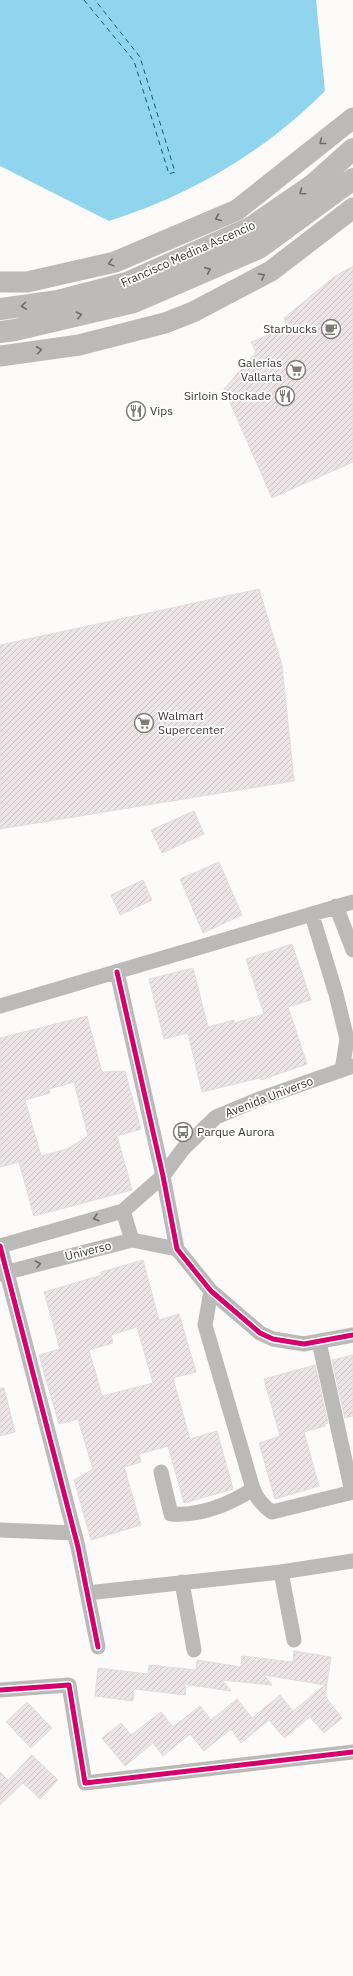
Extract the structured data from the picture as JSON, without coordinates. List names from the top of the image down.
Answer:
{
  "streets": {
    "highway": ["Francisco Medina Ascencio"],
    "street": ["Avenida Universo", "Universo"]
  },
  "places": {
    "cafe": ["Starbucks"],
    "supermarket": ["Galerías Vallarta", "Walmart Supercenter"],
    "restaurant": ["Sirloin Stockade", "Vips"],
    "bus stop": ["Parque Aurora"]
  }
}
